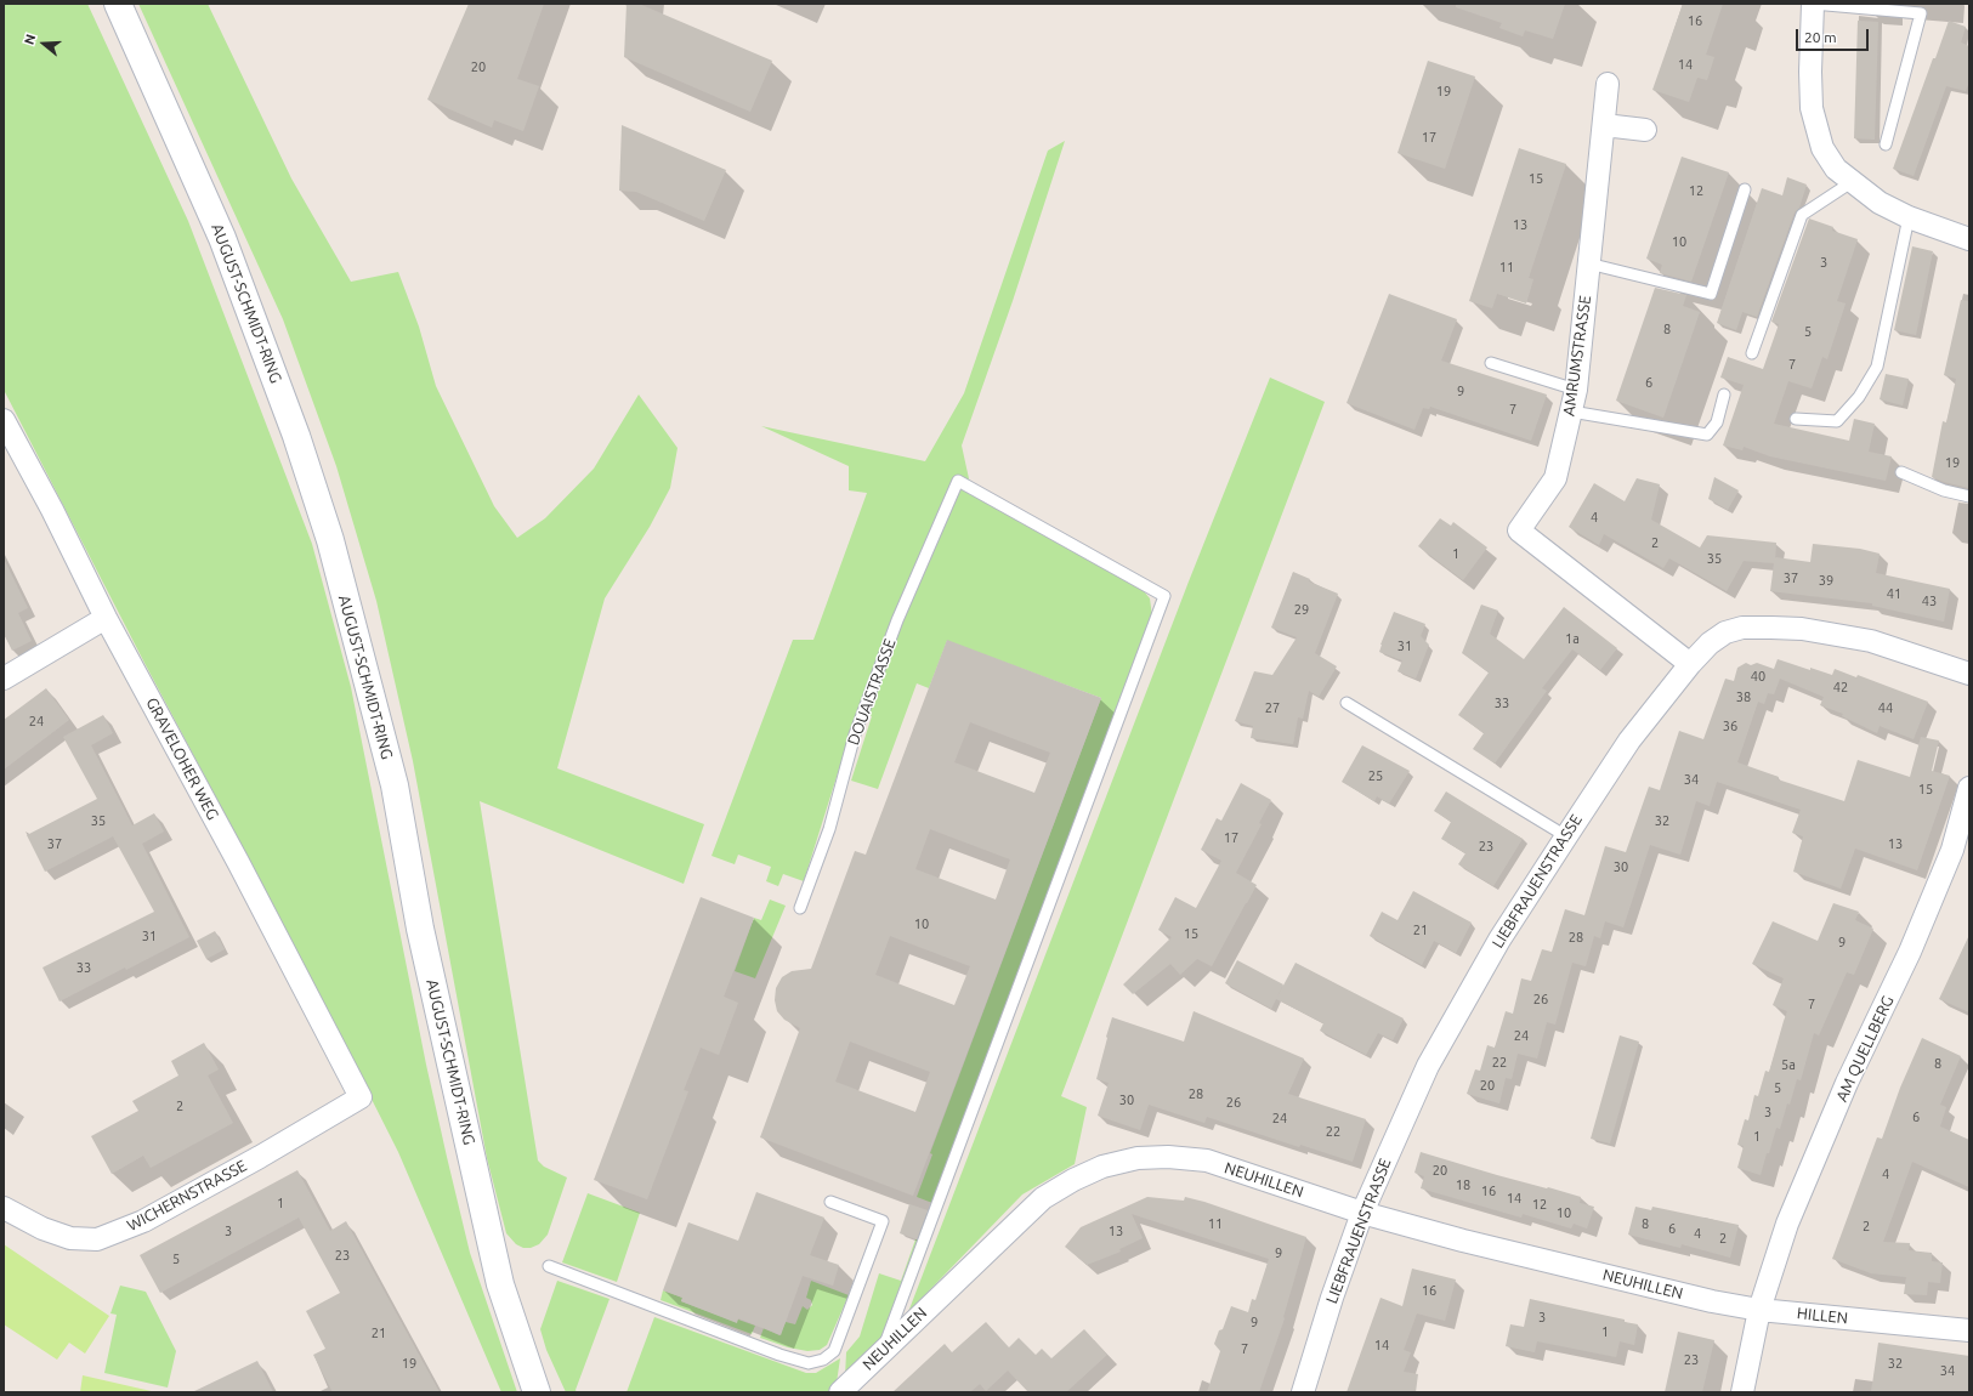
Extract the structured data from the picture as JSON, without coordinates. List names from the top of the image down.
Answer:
{
  "streets": {
    "main road": ["AUGUST-SCHMIDT-RING"],
    "street": [
      "AMRUMSTRASSE",
      "GRAVELOHER WEG",
      "LIEBFRAUENSTRASSE",
      "AM QUELLBERG",
      "NEUHILLEN",
      "WICHERNSTRASSE",
      "HILLEN"
    ],
    "lane": ["DOUAISTRASSE"]
  },
  "crossings": [
    ["AMRUMSTRASSE", "LIEBFRAUENSTRASSE"],
    ["DOUAISTRASSE", "NEUHILLEN"],
    ["GRAVELOHER WEG", "WICHERNSTRASSE"],
    ["LIEBFRAUENSTRASSE", "NEUHILLEN"],
    ["AM QUELLBERG", "NEUHILLEN"],
    ["AM QUELLBERG", "HILLEN"],
    ["NEUHILLEN", "HILLEN"]
  ],
  "house_numbers": [
    "16",
    "14",
    "20",
    "19",
    "17",
    "15",
    "12",
    "13",
    "10",
    "3",
    "11",
    "8",
    "5",
    "7",
    "6",
    "9",
    "7",
    "19",
    "4",
    "2",
    "1",
    "35",
    "37",
    "39",
    "41",
    "43",
    "29",
    "1a",
    "31",
    "40",
    "42",
    "38",
    "33",
    "27",
    "44",
    "24",
    "36",
    "25",
    "34",
    "15",
    "35",
    "32",
    "17",
    "37",
    "13",
    "23",
    "30",
    "10",
    "21",
    "15",
    "31",
    "28",
    "9",
    "33",
    "26",
    "7",
    "24",
    "22",
    "8",
    "5a",
    "20",
    "5",
    "28",
    "30",
    "26",
    "2",
    "3",
    "6",
    "24",
    "22",
    "1",
    "20",
    "4",
    "18",
    "16",
    "14",
    "1",
    "12",
    "10",
    "11",
    "8",
    "2",
    "6",
    "3",
    "13",
    "4",
    "2",
    "9",
    "23",
    "5",
    "16",
    "3",
    "9",
    "1",
    "21",
    "14",
    "7",
    "23",
    "19",
    "32",
    "34"
  ],
  "scale_bar": "20 m",
  "north": "left"
}
